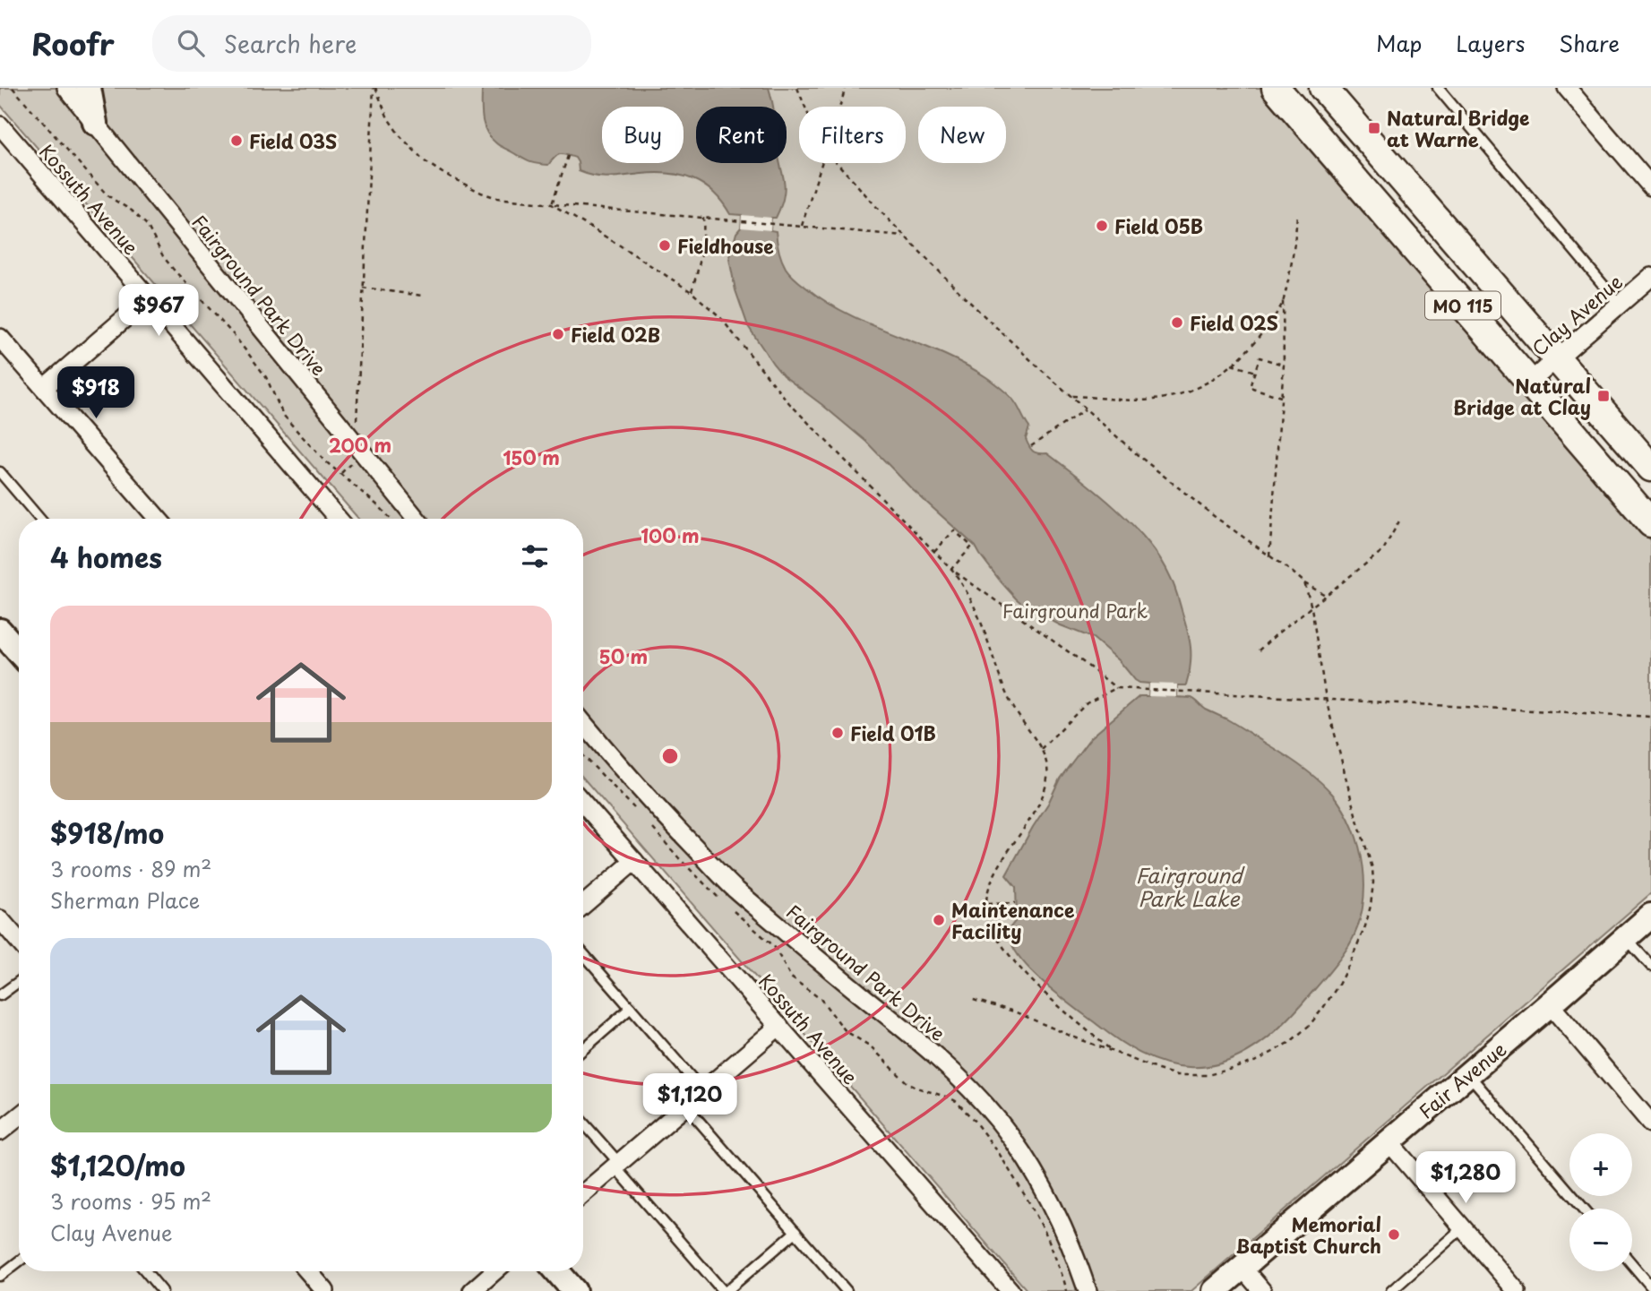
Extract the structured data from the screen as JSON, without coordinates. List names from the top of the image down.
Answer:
{
  "streets": {
    "main road": ["MO 115"],
    "street": [
      "Kossuth Avenue",
      "Fairground Park Drive",
      "Clay Avenue",
      "Fair Avenue"
    ]
  },
  "crossings": [
    ["MO 115", "Clay Avenue"]
  ],
  "water": ["Fairground Park Lake"],
  "parks": ["Fairground Park"],
  "places": {
    "transit": ["Natural Bridge at Warne", "Natural Bridge at Clay"],
    "other": [
      "Field 03S",
      "Field 05B",
      "Fieldhouse",
      "Field 02S",
      "Field 02B",
      "Field 01B",
      "Maintenance Facility",
      "Memorial Baptist Church"
    ]
  },
  "page": {
    "header": "Roofr",
    "search": "Search here",
    "nav": ["Map", "Layers", "Share"],
    "chip": [
      "Buy",
      "Rent",
      "Filters",
      "New"
    ],
    "price": [
      "$967",
      "$918",
      "$1,120",
      "$1,280"
    ],
    "heading": "4 homes",
    "list": [
      {
        "name": "$918/mo",
        "note": "3 rooms · 89 m² · Sherman Place"
      },
      {
        "name": "$1,120/mo",
        "note": "3 rooms · 95 m² · Clay Avenue"
      }
    ],
    "map_buttons": ["+", "−"]
  },
  "rings": [
    "200 m",
    "150 m",
    "100 m",
    "50 m"
  ]
}
